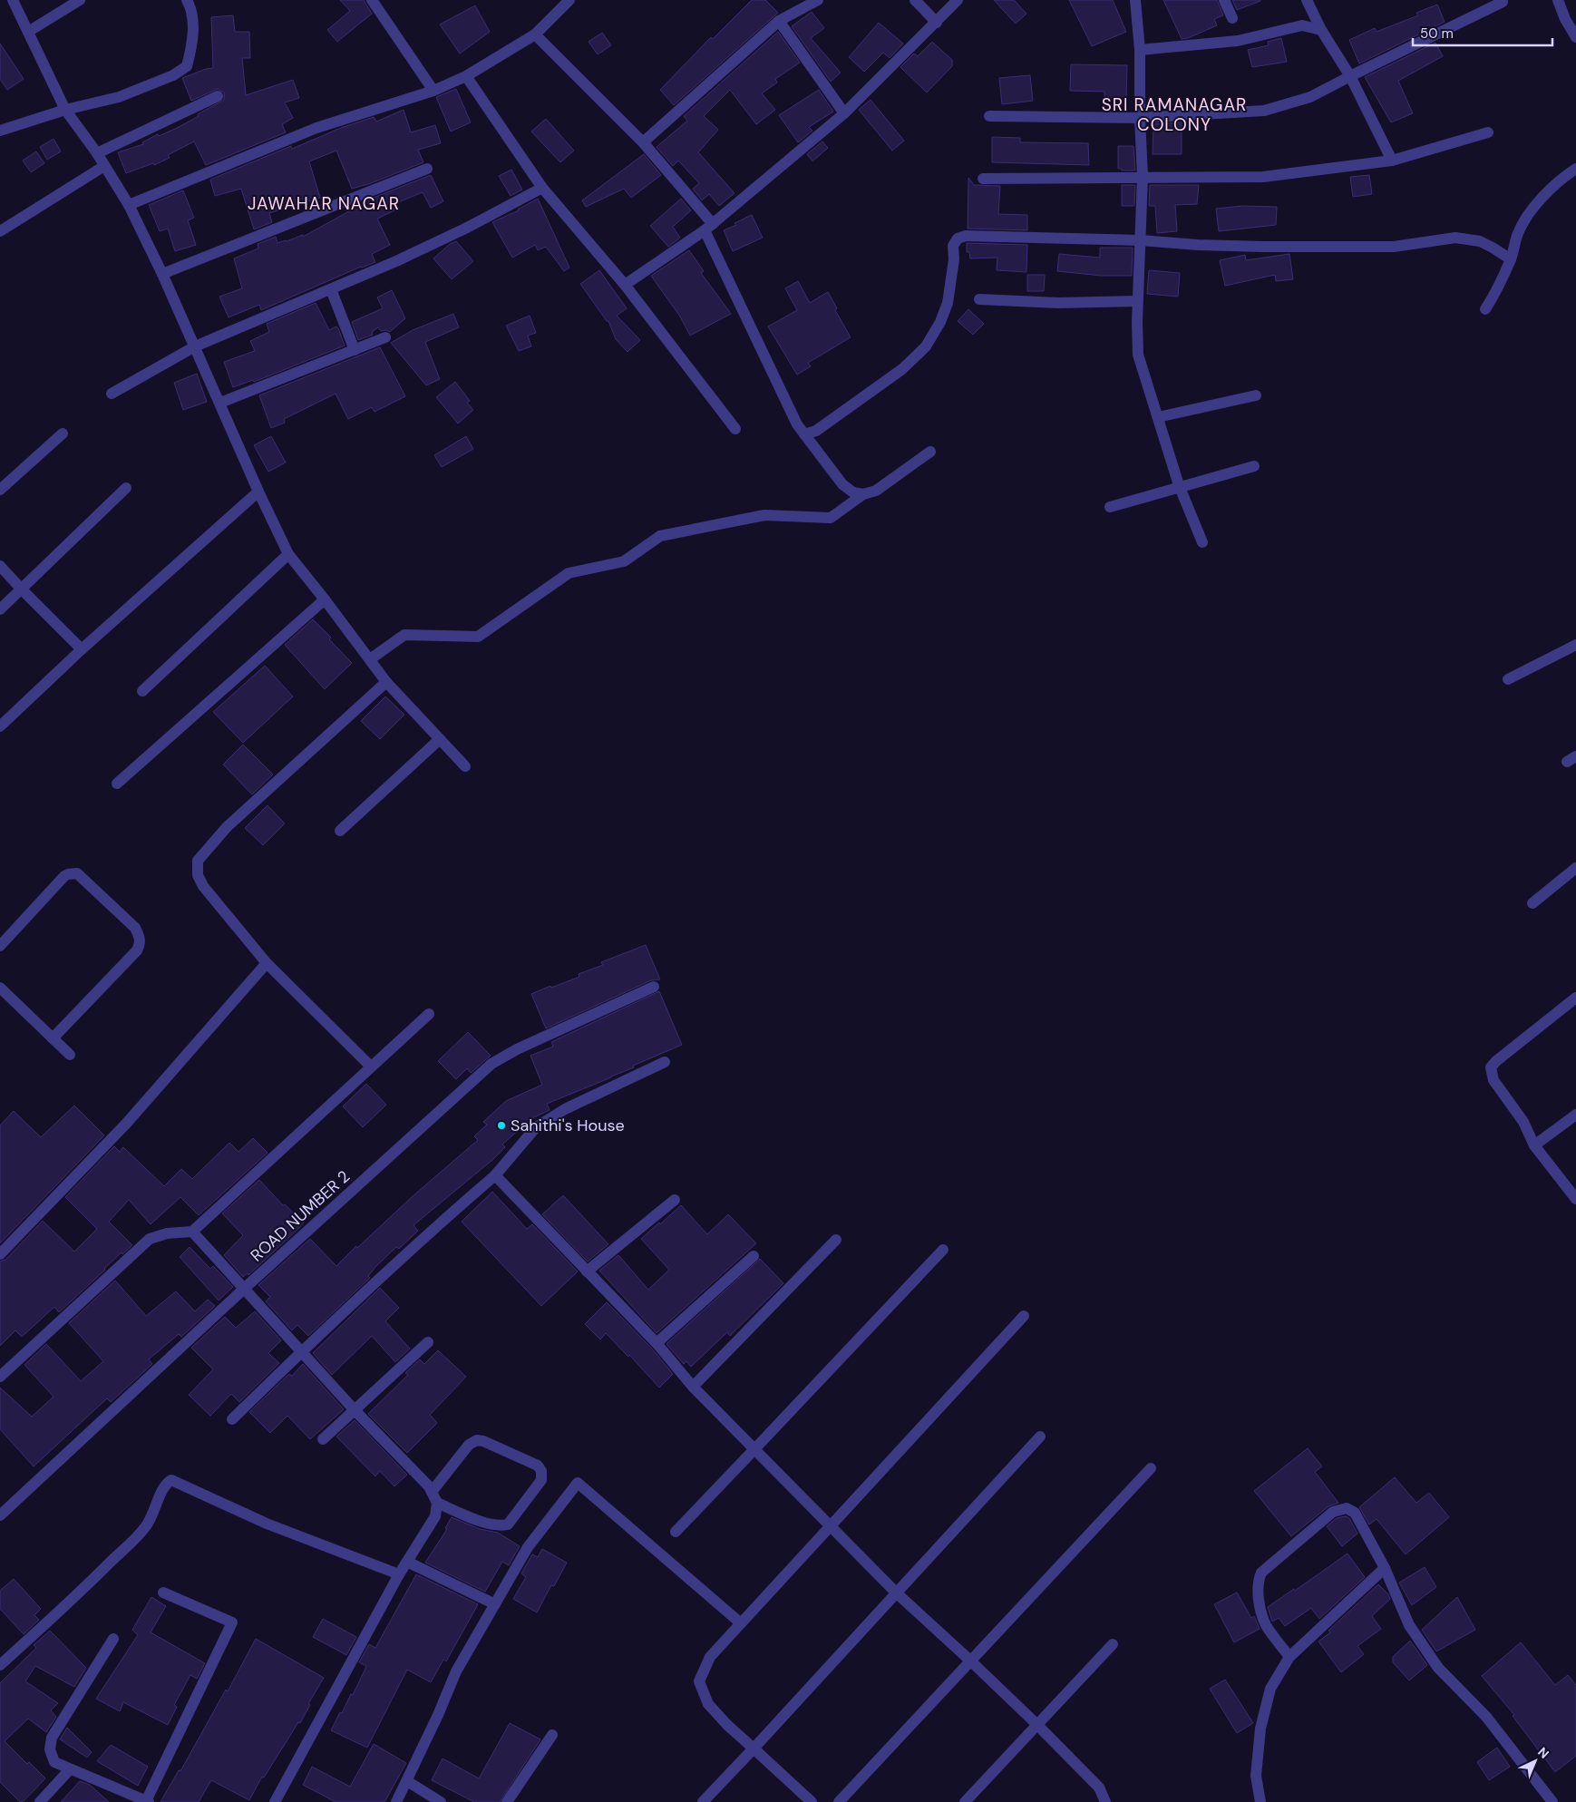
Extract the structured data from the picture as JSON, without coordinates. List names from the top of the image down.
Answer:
{
  "streets": {
    "street": ["ROAD NUMBER 2"]
  },
  "districts": ["SRI RAMANAGAR COLONY", "JAWAHAR NAGAR"],
  "places": ["Sahithi's House"],
  "scale_bar": "50 m",
  "north": "top right"
}
